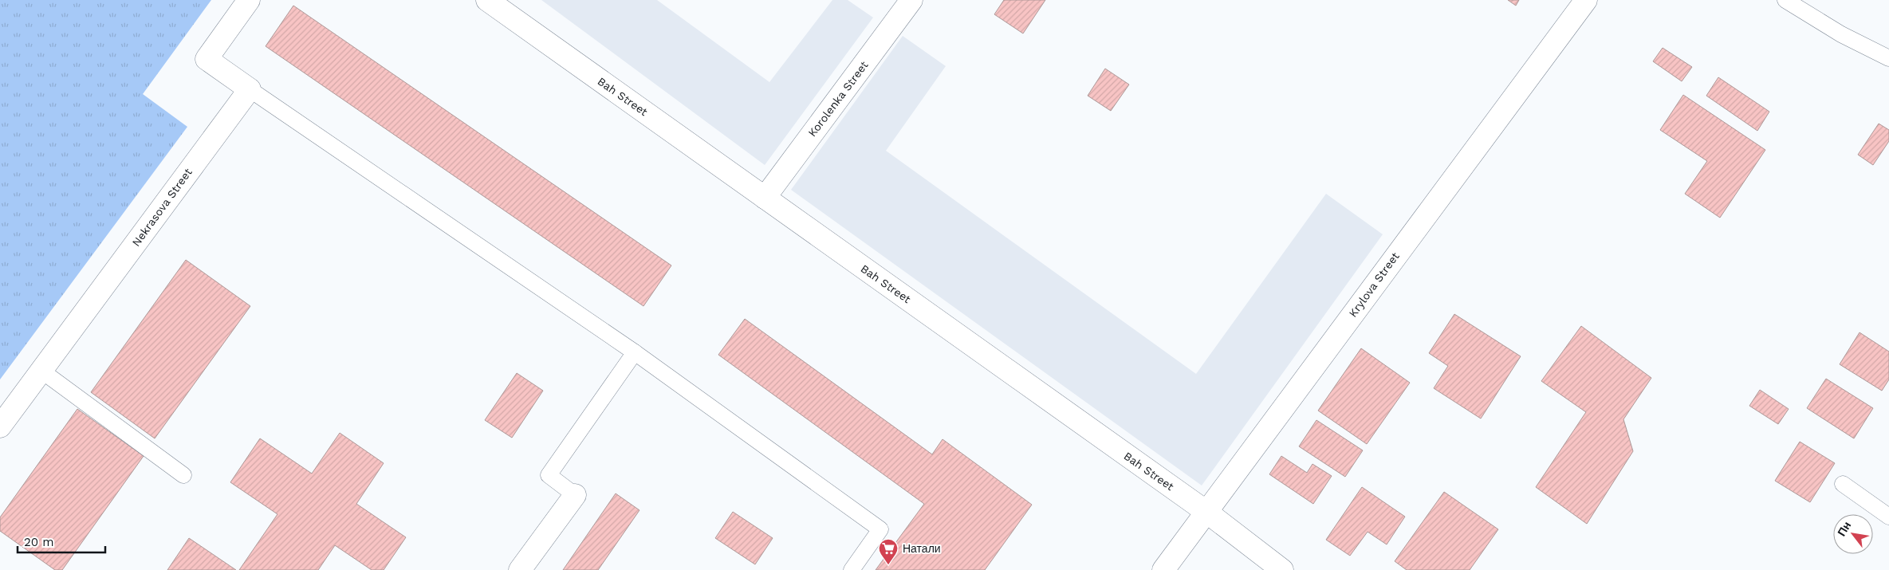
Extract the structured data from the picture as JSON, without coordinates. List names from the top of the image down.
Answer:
{
  "streets": {
    "street": [
      "Bah Street",
      "Korolenka Street",
      "Nekrasova Street",
      "Krylova Street"
    ]
  },
  "crossings": [
    ["Bah Street", "Korolenka Street"],
    ["Bah Street", "Krylova Street"]
  ],
  "places": {
    "supermarket": ["Натали"]
  },
  "scale_bar": "20 m",
  "north": "top left"
}
